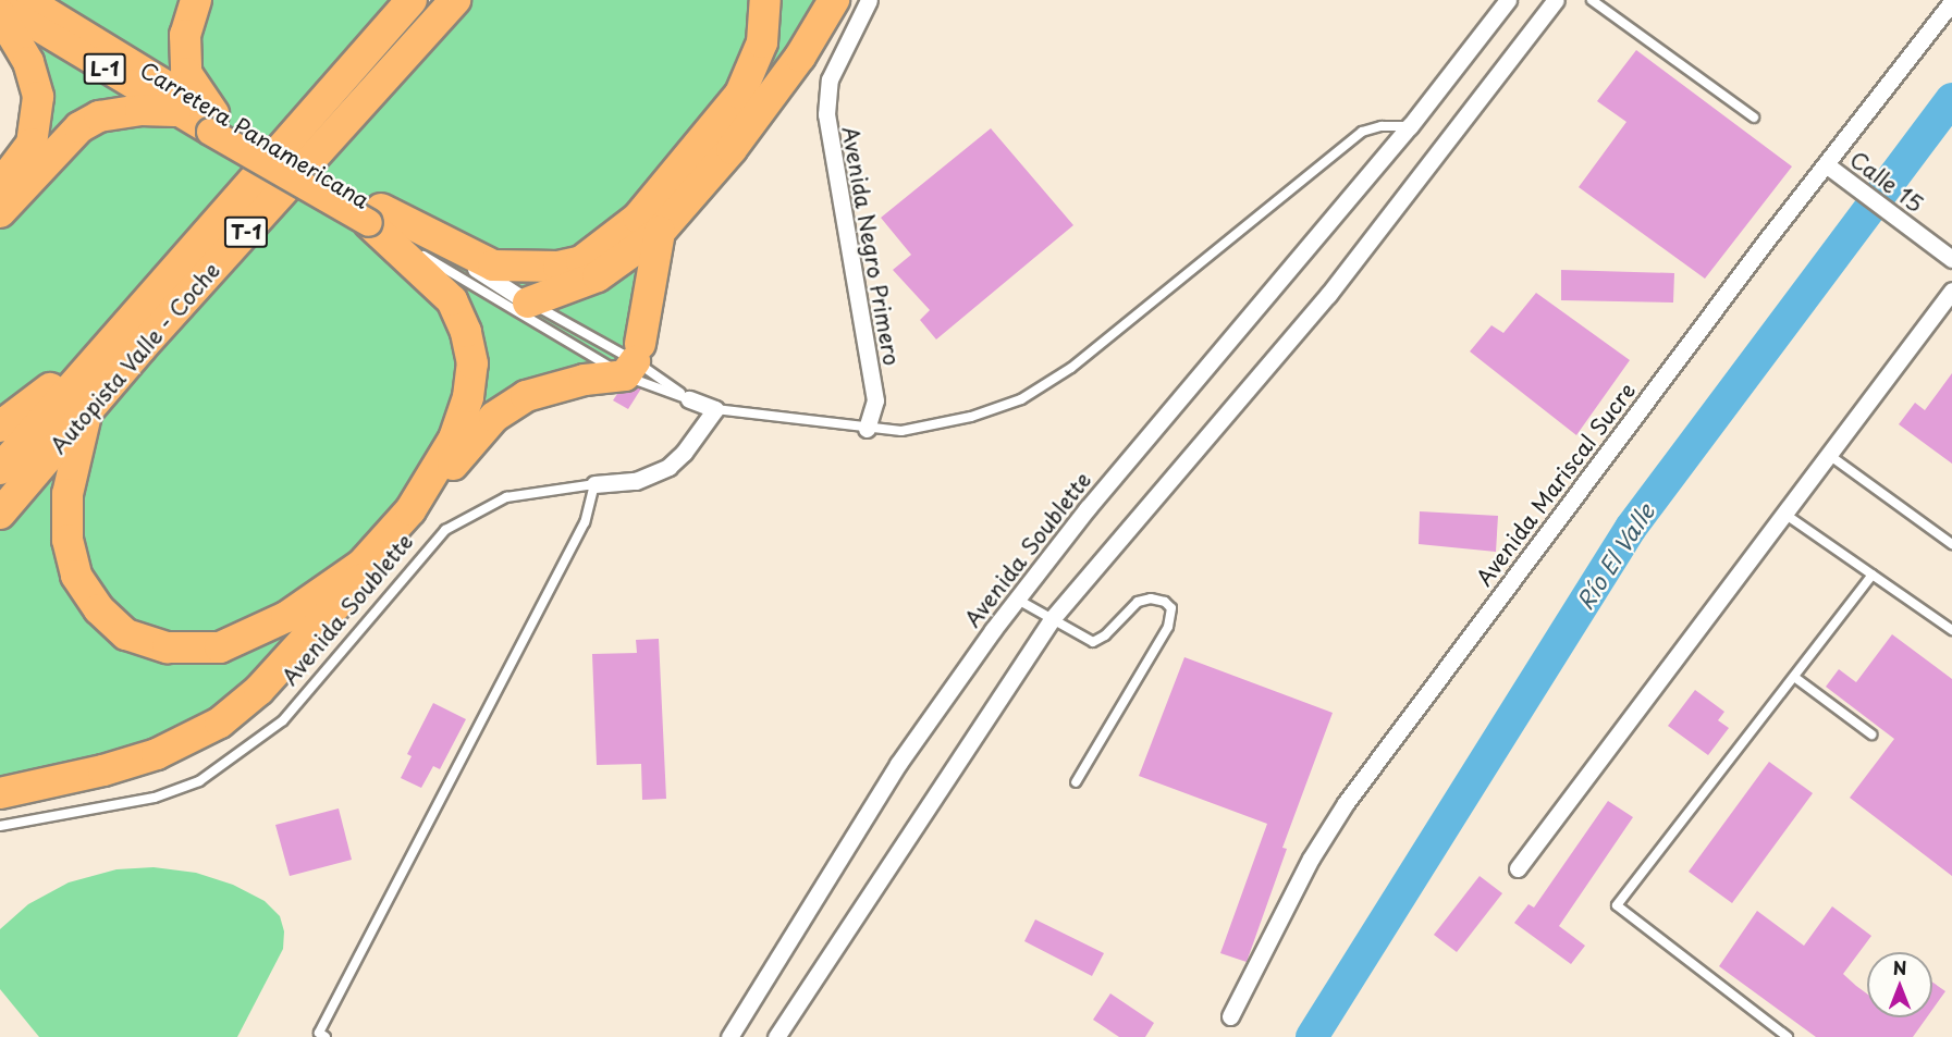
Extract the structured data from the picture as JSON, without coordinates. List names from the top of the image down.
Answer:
{
  "streets": {
    "highway": ["T-1", "Autopista Valle - Coche"],
    "main road": ["L-1", "Carretera Panamericana"],
    "street": [
      "Calle 15",
      "Avenida Negro Primero",
      "Avenida Mariscal Sucre",
      "Avenida Soublette"
    ]
  },
  "crossings": [
    ["L-1", "Carretera Panamericana"],
    ["Calle 15", "Avenida Mariscal Sucre"]
  ],
  "water": ["Río El Valle"],
  "north": "top"
}
